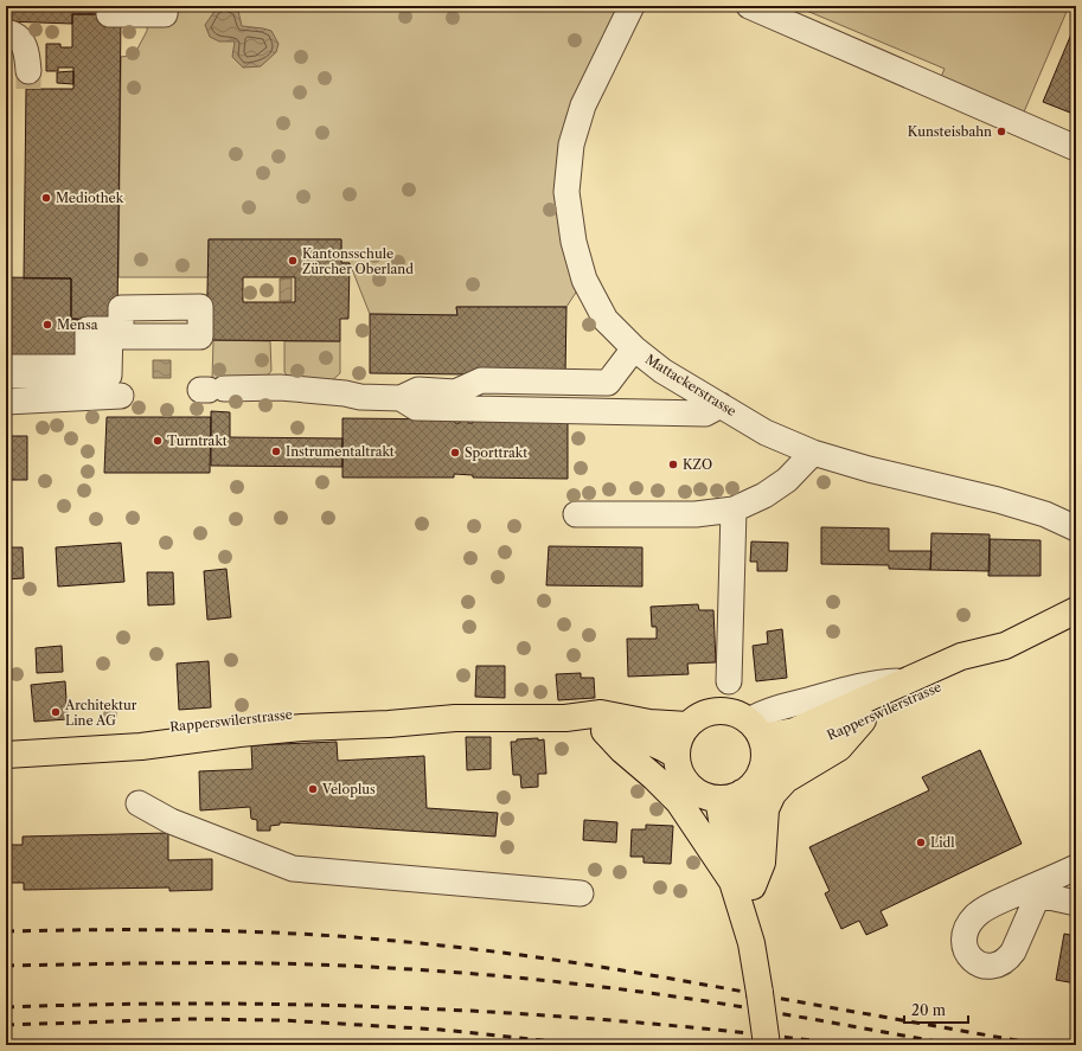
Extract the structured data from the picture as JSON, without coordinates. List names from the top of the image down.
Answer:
{
  "streets": {
    "main road": ["Rapperswilerstrasse"],
    "street": ["Mattackerstrasse"]
  },
  "places": [
    "Kunsteisbahn",
    "Mediothek",
    "Kantonsschule Zürcher Oberland",
    "Mensa",
    "Turntrakt",
    "Instrumentaltrakt",
    "Sporttrakt",
    "KZO",
    "Architektur Line AG",
    "Veloplus",
    "Lidl"
  ],
  "scale_bar": "20 m"
}
